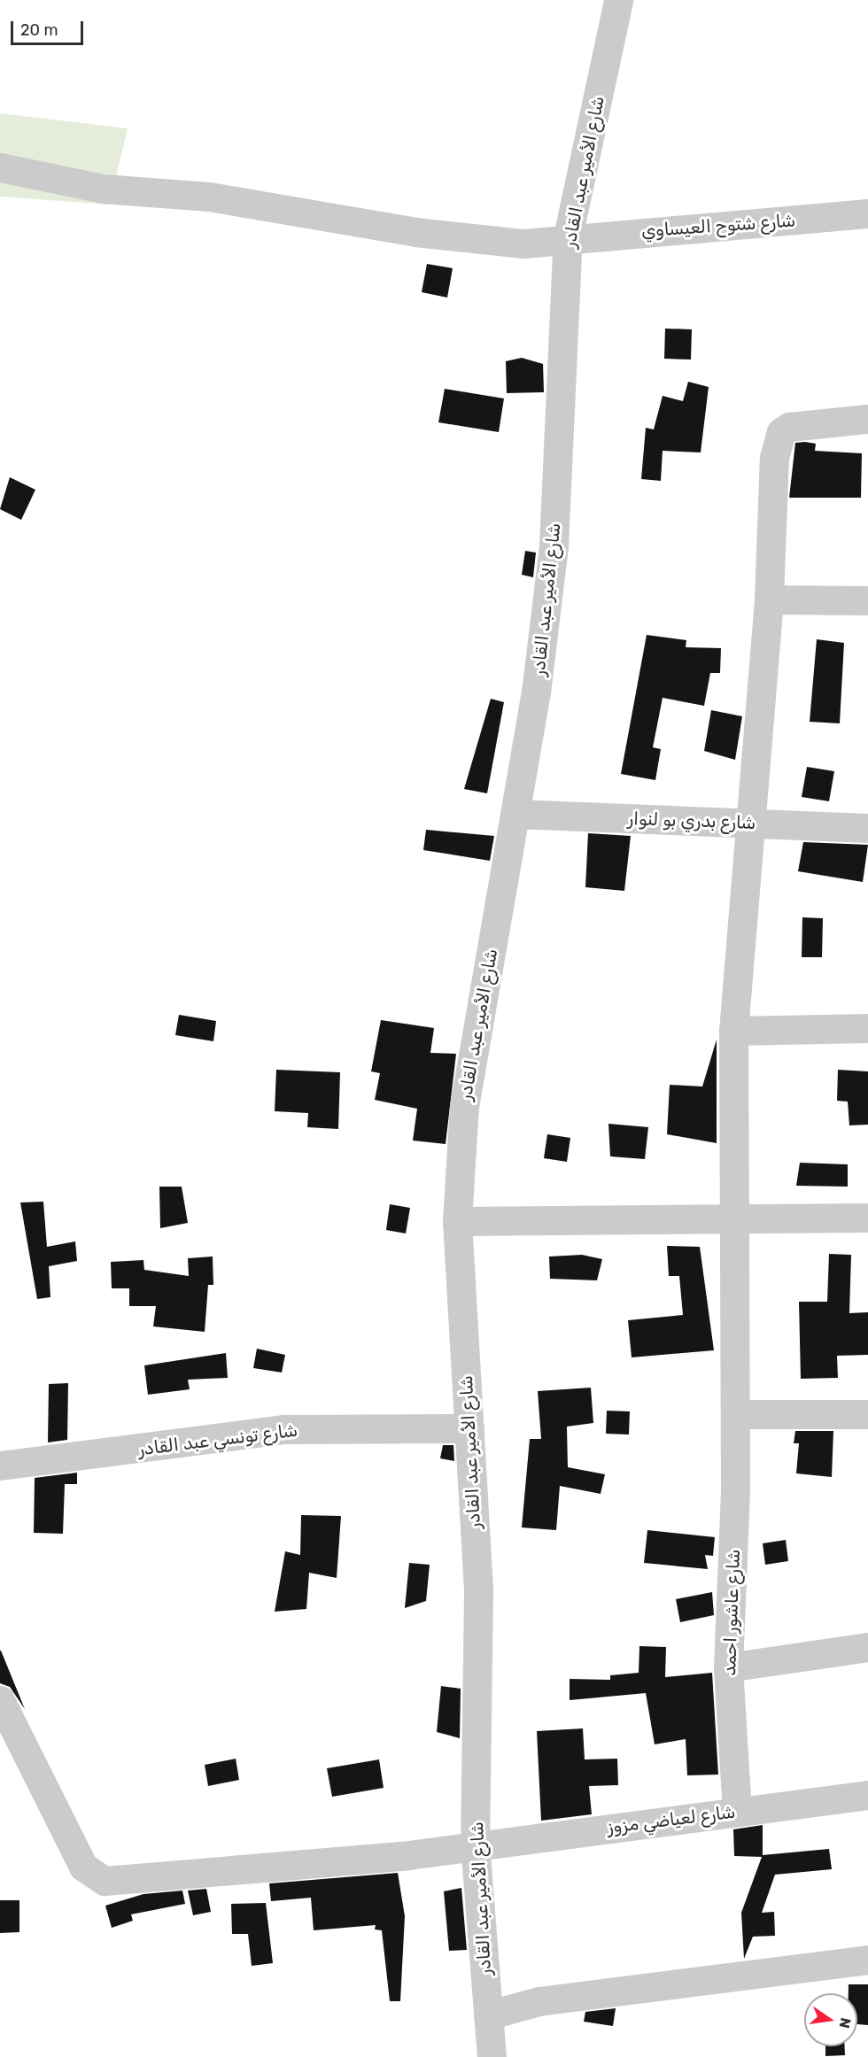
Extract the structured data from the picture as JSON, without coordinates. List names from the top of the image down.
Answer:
{
  "streets": {
    "street": [
      "شارع الأمير عبد القادر",
      "شارع شتوح العيساوي",
      "شارع بدري بو لنوار",
      "شارع تونسي عبد القادر",
      "شارع عاشور احمد",
      "شارع لعياضي مزوز"
    ]
  },
  "crossings": [
    ["شارع الأمير عبد القادر", "شارع شتوح العيساوي"],
    ["شارع الأمير عبد القادر", "شارع بدري بو لنوار"],
    ["شارع الأمير عبد القادر", "شارع تونسي عبد القادر"],
    ["شارع الأمير عبد القادر", "شارع لعياضي مزوز"],
    ["شارع بدري بو لنوار", "شارع عاشور احمد"],
    ["شارع عاشور احمد", "شارع لعياضي مزوز"]
  ],
  "scale_bar": "20 m",
  "north": "right"
}
